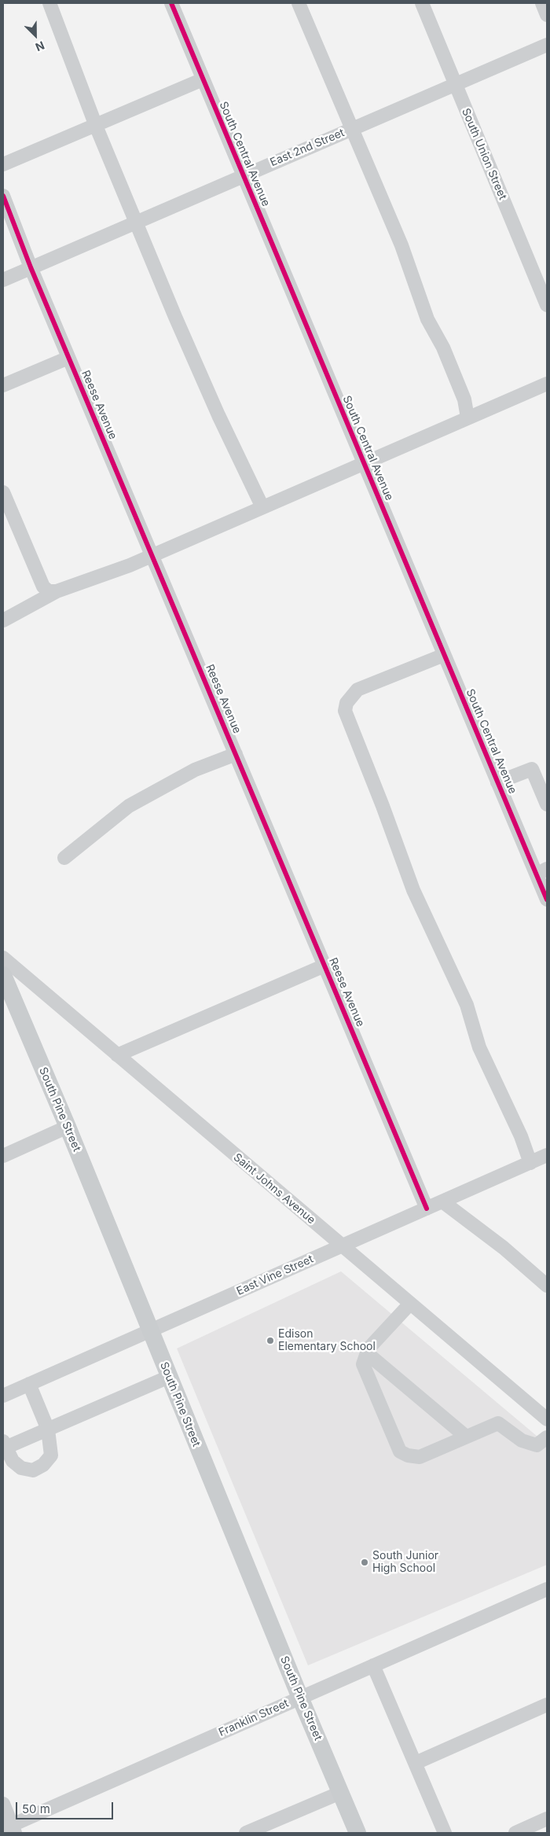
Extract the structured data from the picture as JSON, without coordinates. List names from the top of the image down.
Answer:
{
  "streets": {
    "main road": ["South Pine Street"],
    "street": [
      "East 2nd Street",
      "South Central Avenue",
      "South Union Street",
      "Reese Avenue",
      "Saint Johns Avenue",
      "East Vine Street",
      "Franklin Street"
    ]
  },
  "crossings": [
    ["East 2nd Street", "South Central Avenue"],
    ["East 2nd Street", "South Union Street"],
    ["East 2nd Street", "Reese Avenue"],
    ["Reese Avenue", "East Vine Street"],
    ["South Pine Street", "East Vine Street"],
    ["South Pine Street", "Franklin Street"],
    ["Saint Johns Avenue", "East Vine Street"]
  ],
  "places": ["Edison Elementary School", "South Junior High School"],
  "scale_bar": "50 m",
  "north": "bottom right"
}
